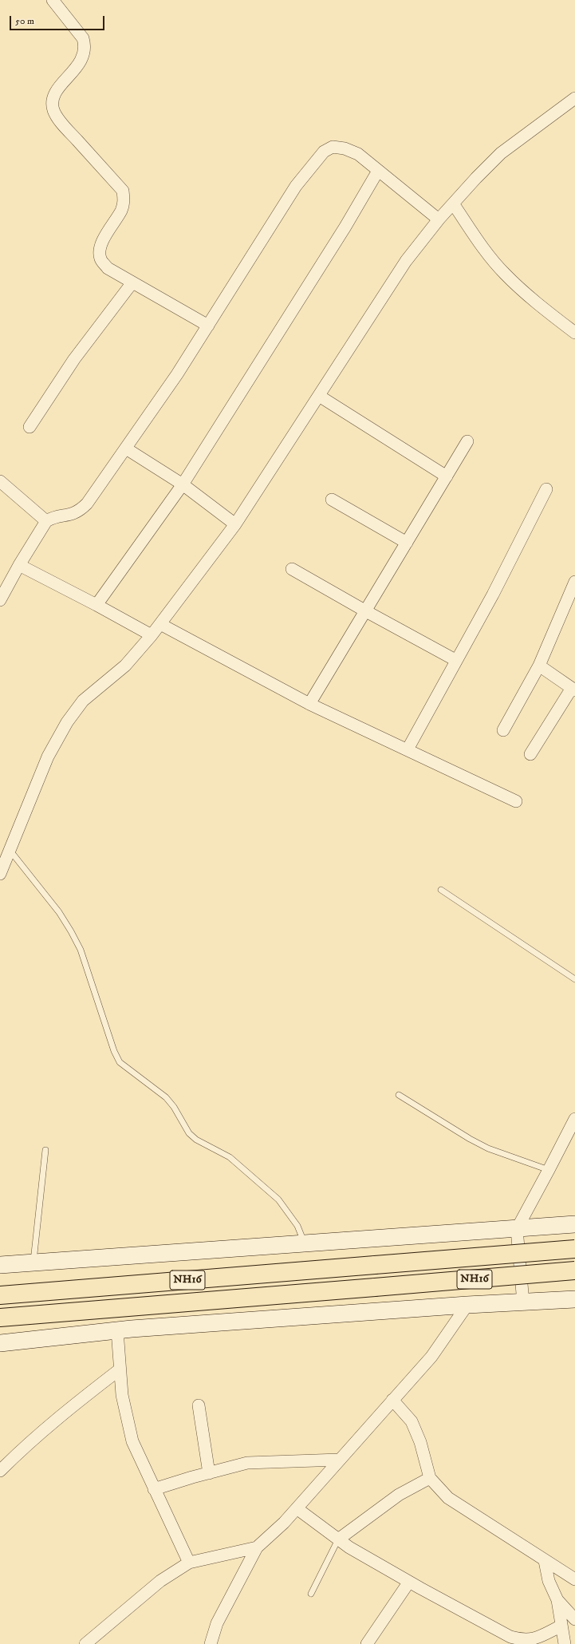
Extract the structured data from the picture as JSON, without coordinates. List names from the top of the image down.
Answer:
{
  "streets": {
    "highway": ["NH16"]
  },
  "scale_bar": "50 m"
}
